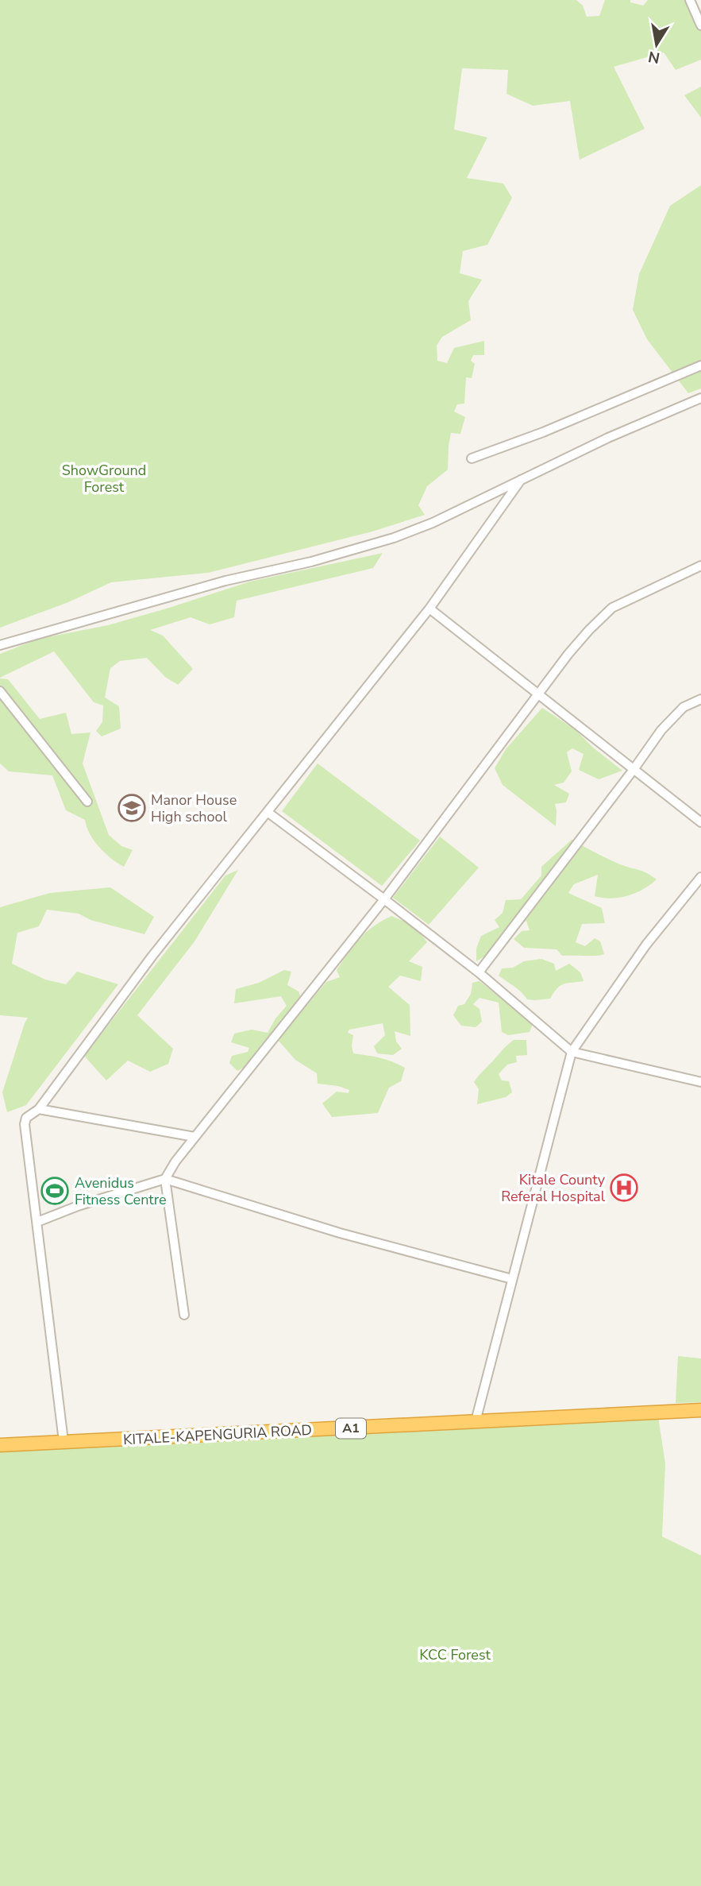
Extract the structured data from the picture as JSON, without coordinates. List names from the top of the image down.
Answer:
{
  "streets": {
    "highway": ["A1", "KITALE-KAPENGURIA ROAD"]
  },
  "parks": ["ShowGround Forest", "KCC Forest"],
  "places": {
    "school or university": ["Manor House High school"],
    "hospital": ["Kitale County Referal Hospital"],
    "sports": ["Avenidus Fitness Centre"]
  },
  "north": "bottom"
}
